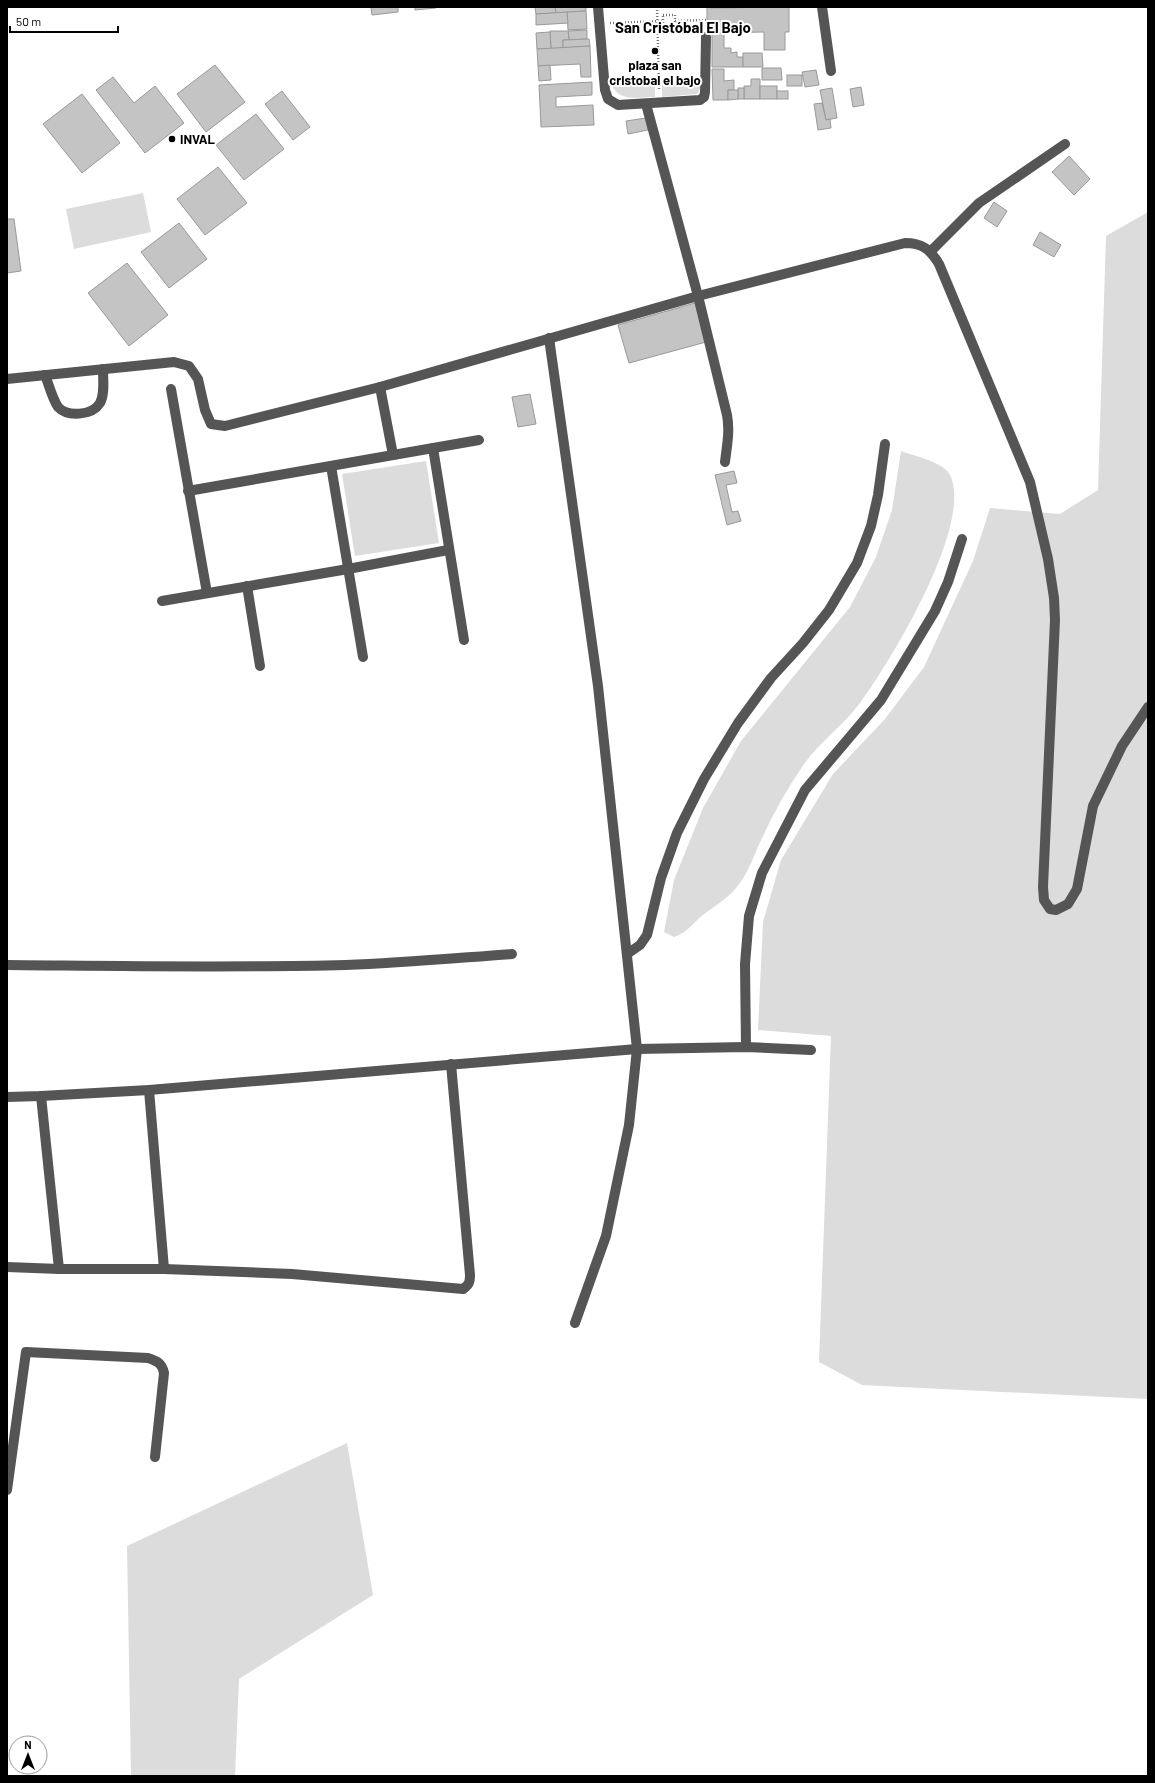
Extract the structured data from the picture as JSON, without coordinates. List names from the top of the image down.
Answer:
{
  "districts": ["San Cristóbal El Bajo"],
  "places": ["plaza san cristobal el bajo", "INVAL"],
  "scale_bar": "50 m",
  "north": "top"
}
